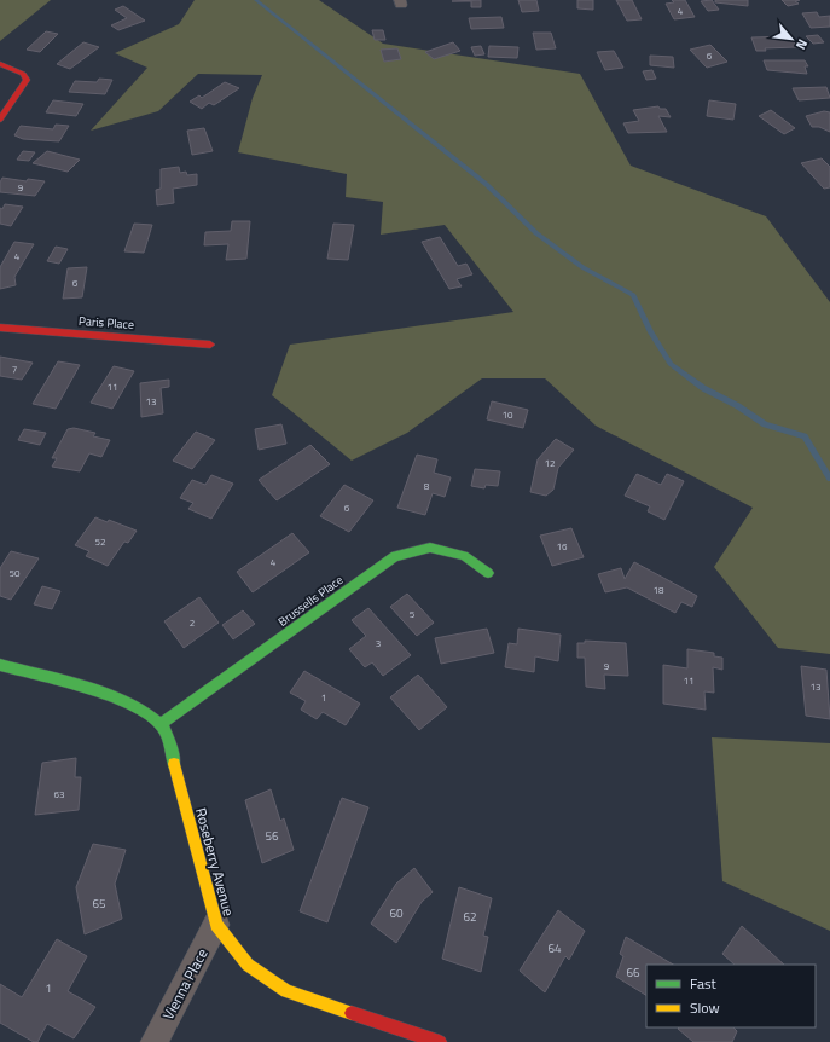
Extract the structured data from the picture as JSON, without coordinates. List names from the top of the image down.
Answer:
{
  "streets": {
    "street": [
      "Paris Place",
      "Brussells Place",
      "Roseberry Avenue",
      "Vienna Place"
    ]
  },
  "crossings": [
    ["Brussells Place", "Roseberry Avenue"],
    ["Roseberry Avenue", "Vienna Place"]
  ],
  "house_numbers": [
    "4",
    "6",
    "9",
    "4",
    "6",
    "7",
    "11",
    "13",
    "10",
    "12",
    "8",
    "6",
    "52",
    "16",
    "4",
    "50",
    "18",
    "5",
    "2",
    "3",
    "9",
    "11",
    "13",
    "1",
    "63",
    "56",
    "65",
    "60",
    "62",
    "64",
    "66",
    "1"
  ],
  "legend": ["Fast", "Slow"],
  "north": "bottom right"
}
